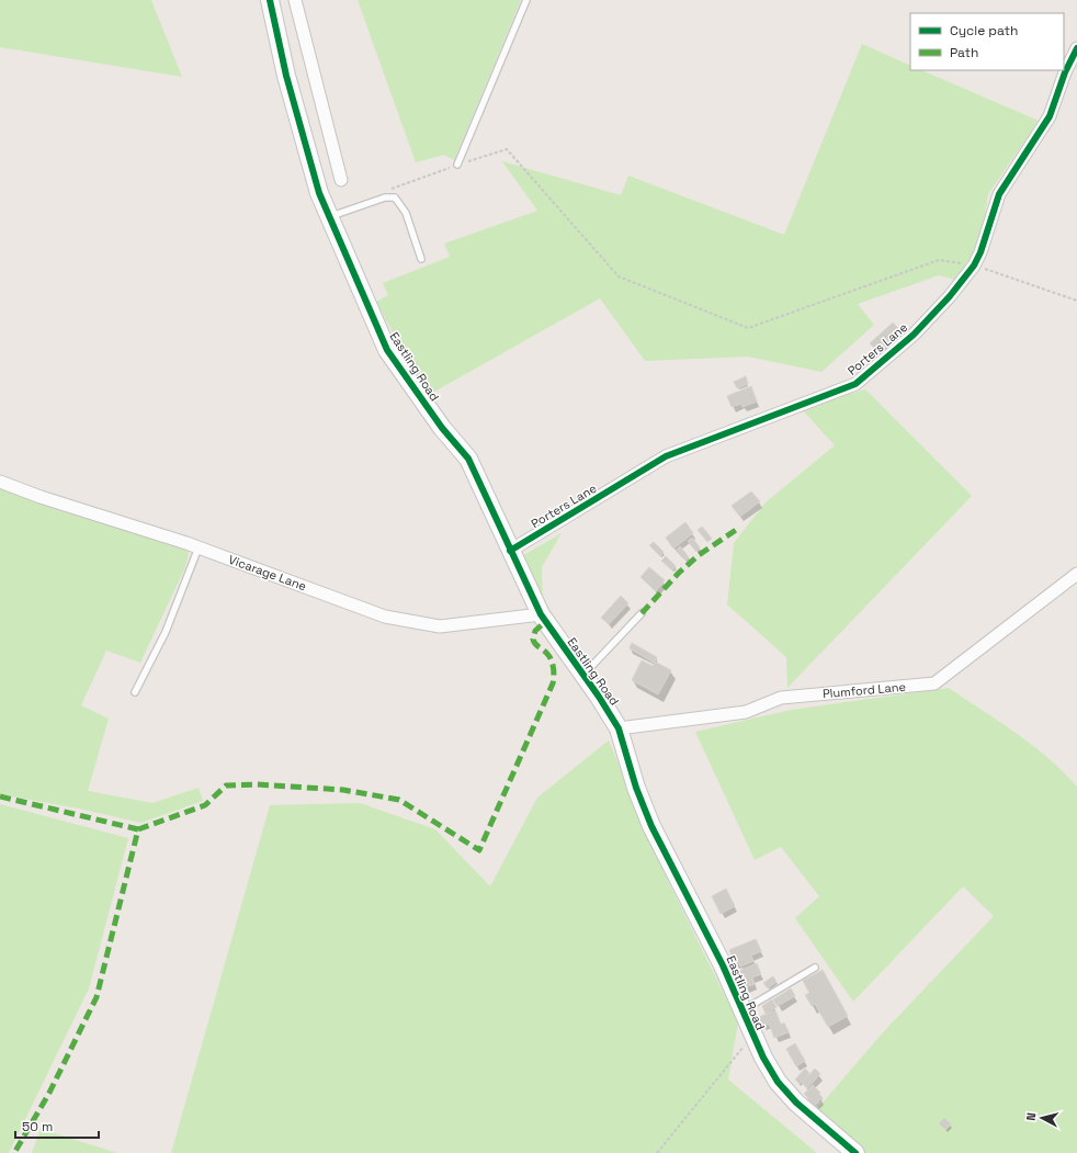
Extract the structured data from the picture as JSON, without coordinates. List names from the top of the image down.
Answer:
{
  "streets": {
    "street": [
      "Porters Lane",
      "Eastling Road",
      "Vicarage Lane",
      "Plumford Lane"
    ]
  },
  "crossings": [
    ["Porters Lane", "Eastling Road"],
    ["Eastling Road", "Vicarage Lane"],
    ["Eastling Road", "Plumford Lane"]
  ],
  "legend": ["Cycle path", "Path"],
  "scale_bar": "50 m",
  "north": "left"
}
